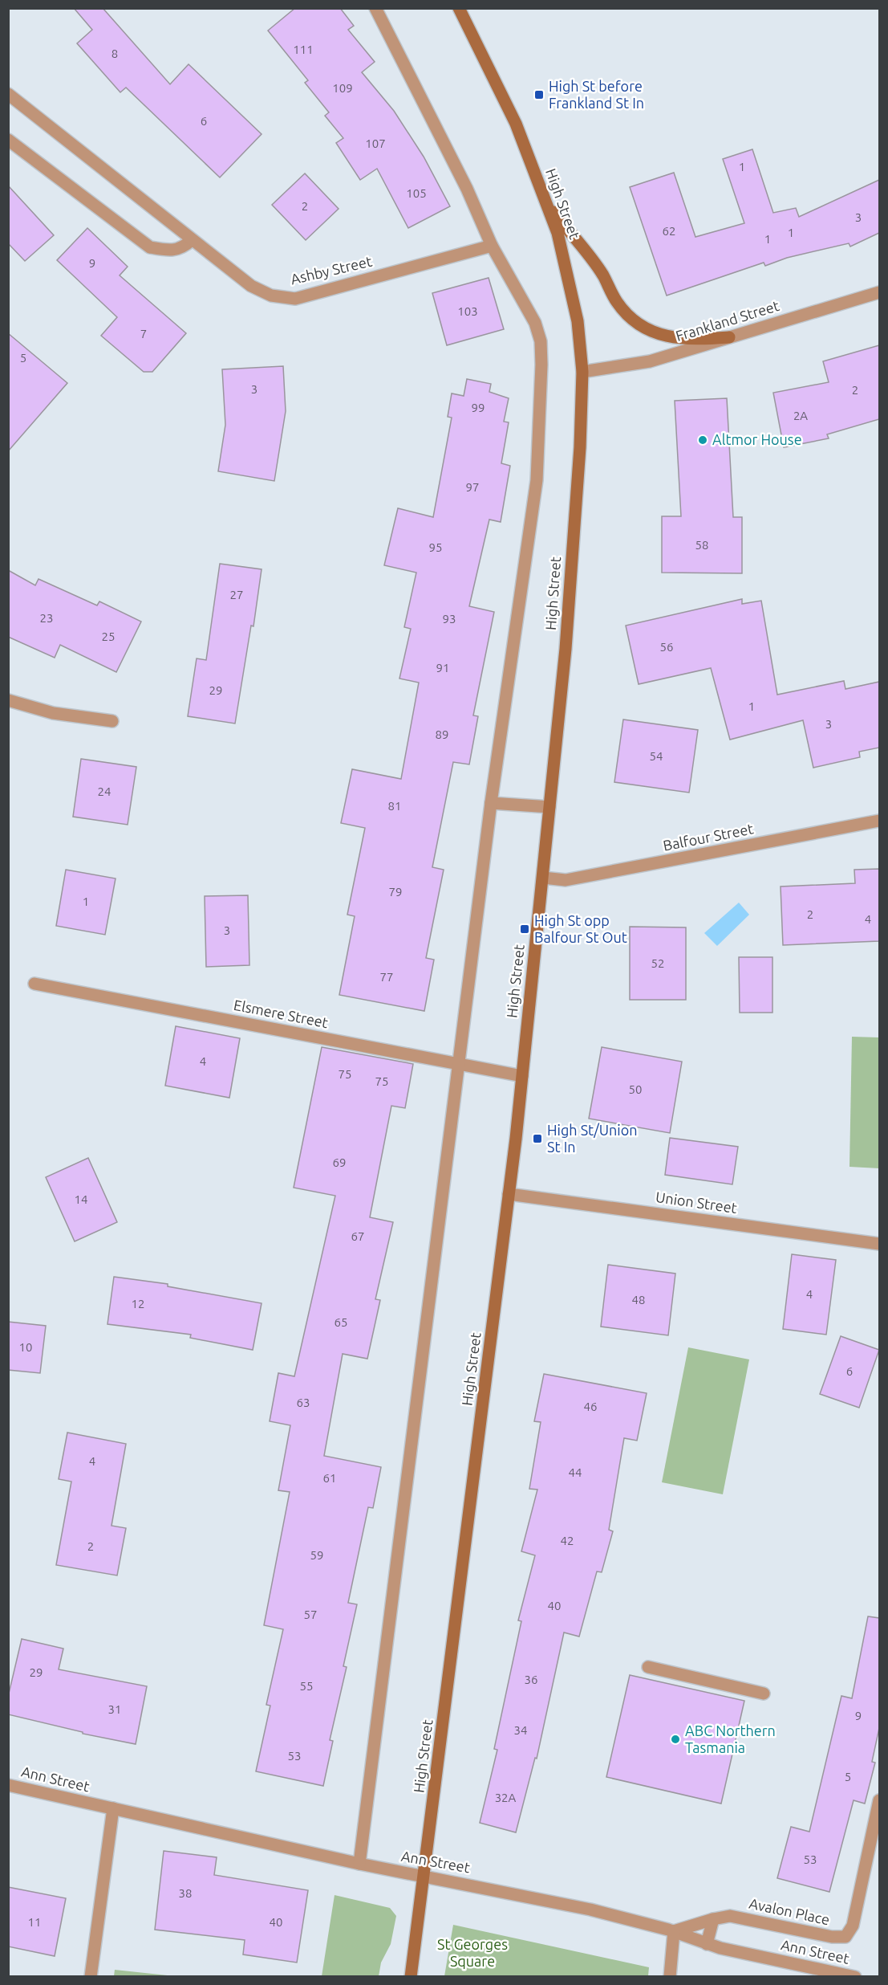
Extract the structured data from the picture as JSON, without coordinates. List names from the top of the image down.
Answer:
{
  "streets": {
    "main road": ["High Street"],
    "street": [
      "Ashby Street",
      "Frankland Street",
      "Balfour Street",
      "Elsmere Street",
      "Union Street",
      "Ann Street",
      "Avalon Place"
    ]
  },
  "crossings": [
    ["High Street", "Ashby Street"],
    ["High Street", "Frankland Street"],
    ["High Street", "Balfour Street"],
    ["High Street", "Elsmere Street"],
    ["High Street", "Union Street"],
    ["High Street", "Ann Street"],
    ["Ann Street", "Avalon Place"]
  ],
  "parks": ["St Georges Square"],
  "places": {
    "transit": ["High St before Frankland St In", "High St opp Balfour St Out", "High St/Union St In"],
    "other": ["Altmor House", "ABC Northern Tasmania"]
  },
  "house_numbers": [
    "111",
    "8",
    "109",
    "6",
    "107",
    "1",
    "105",
    "2",
    "3",
    "62",
    "1",
    "1",
    "9",
    "103",
    "7",
    "5",
    "3",
    "2",
    "99",
    "2A",
    "97",
    "58",
    "95",
    "27",
    "23",
    "93",
    "25",
    "56",
    "91",
    "29",
    "1",
    "3",
    "89",
    "54",
    "24",
    "81",
    "79",
    "1",
    "2",
    "4",
    "3",
    "52",
    "77",
    "4",
    "75",
    "75",
    "50",
    "69",
    "14",
    "67",
    "4",
    "48",
    "12",
    "65",
    "10",
    "6",
    "63",
    "46",
    "4",
    "44",
    "61",
    "42",
    "2",
    "59",
    "40",
    "57",
    "29",
    "36",
    "55",
    "31",
    "9",
    "34",
    "53",
    "5",
    "32A",
    "53",
    "38",
    "11",
    "40"
  ]
}
